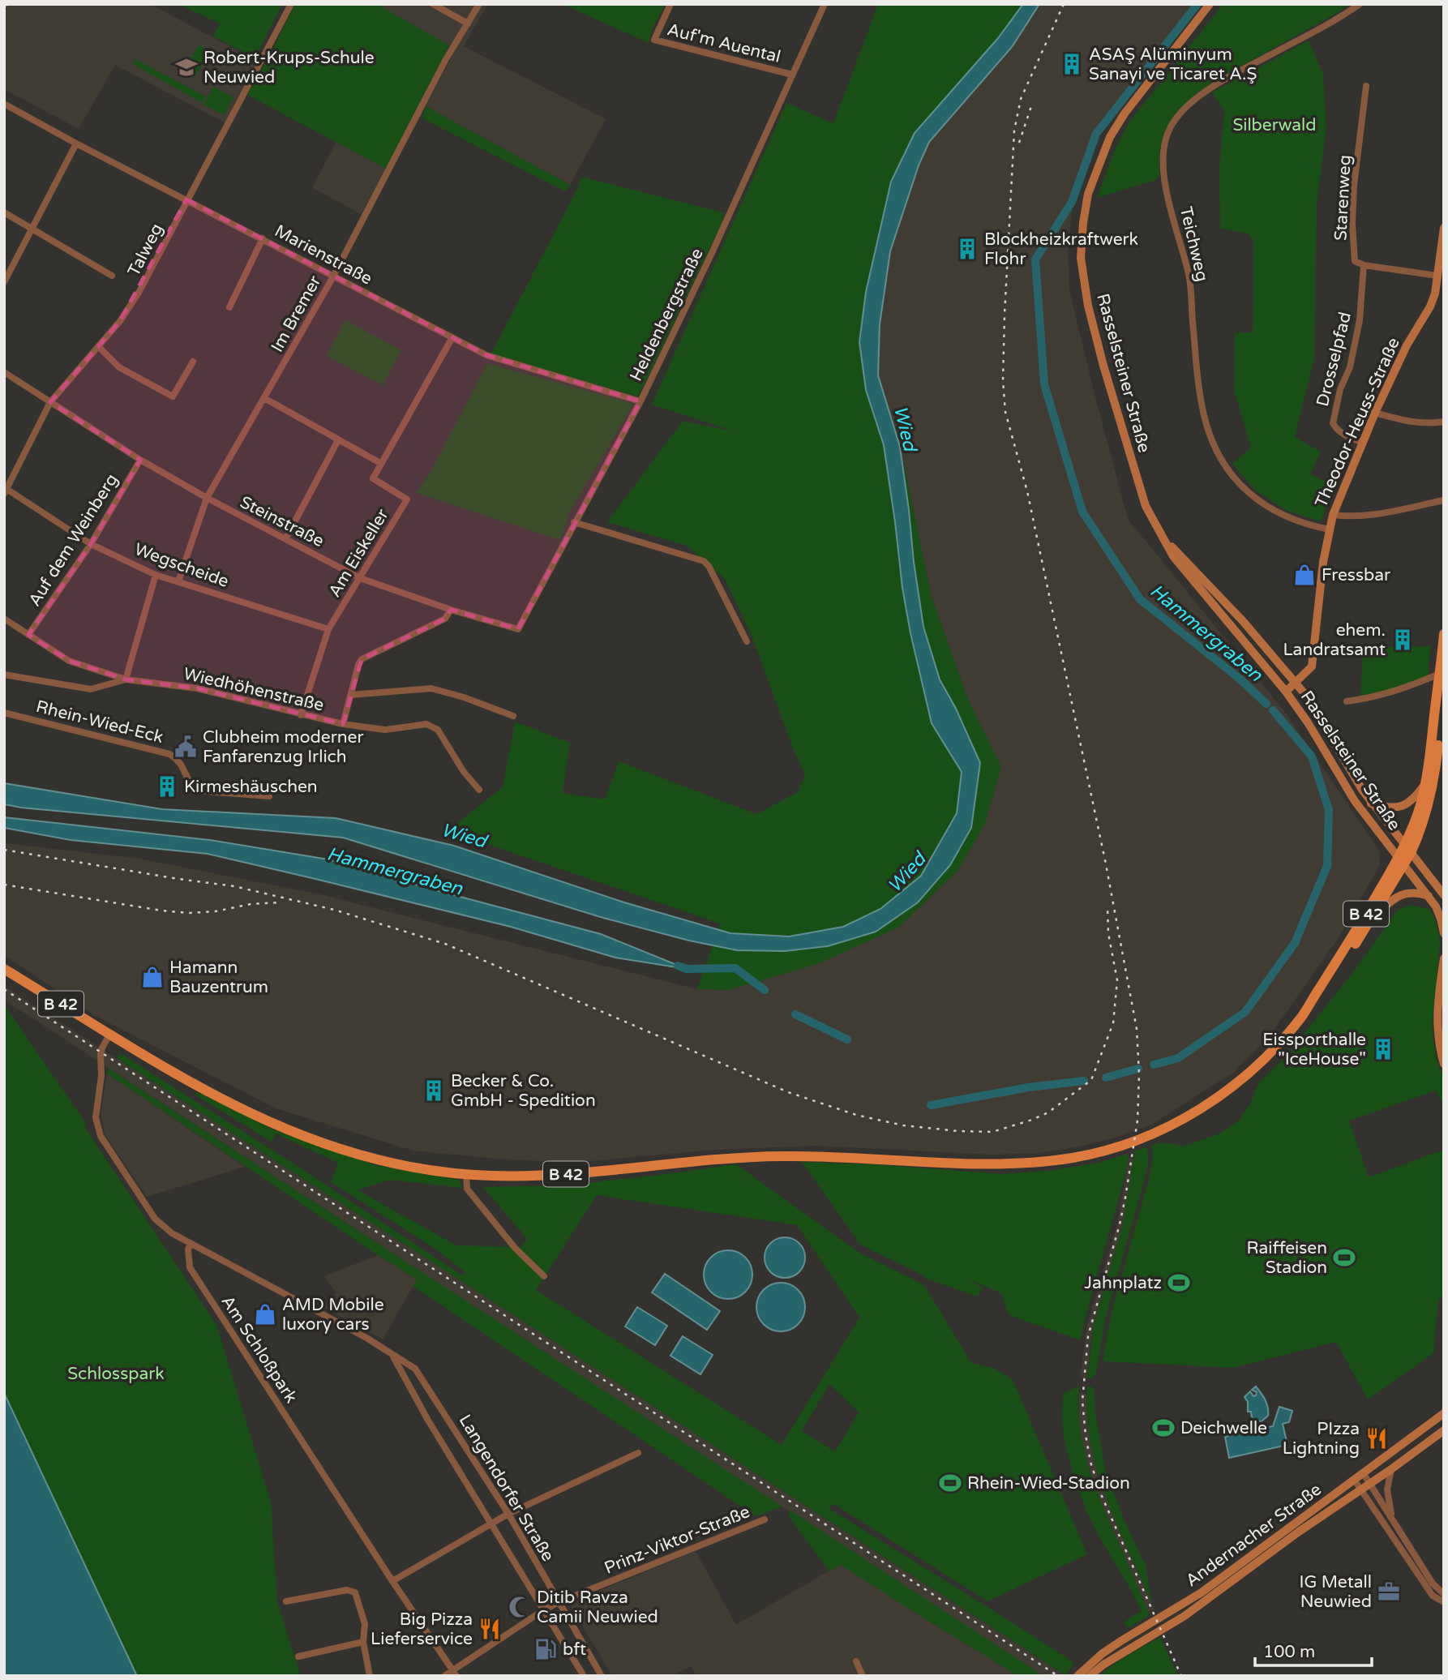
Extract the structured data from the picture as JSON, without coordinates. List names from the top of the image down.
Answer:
{
  "streets": {
    "main road": ["B 42"],
    "street": [
      "Auf'm Auental",
      "Starenweg",
      "Teichweg",
      "Talweg",
      "Marienstraße",
      "Im Bremer",
      "Heldenbergstraße",
      "Drosselpfad",
      "Rasselsteiner Straße",
      "Theodor-Heuss-Straße",
      "Steinstraße",
      "Auf dem Weinberg",
      "Am Eiskeller",
      "Wegscheide",
      "Wiedhöhenstraße",
      "Rhein-Wied-Eck",
      "Am Schloßpark",
      "Langendorfer Straße",
      "Andernacher Straße",
      "Prinz-Viktor-Straße"
    ]
  },
  "crossings": [
    ["Auf'm Auental", "Heldenbergstraße"],
    ["Starenweg", "Drosselpfad"],
    ["Teichweg", "Theodor-Heuss-Straße"],
    ["Talweg", "Marienstraße"],
    ["Talweg", "Steinstraße"],
    ["Talweg", "Wegscheide"],
    ["Marienstraße", "Im Bremer"],
    ["Marienstraße", "Heldenbergstraße"],
    ["Im Bremer", "Steinstraße"],
    ["Im Bremer", "Wegscheide"],
    ["Heldenbergstraße", "Steinstraße"],
    ["Drosselpfad", "Theodor-Heuss-Straße"],
    ["Rasselsteiner Straße", "Theodor-Heuss-Straße"],
    ["Rasselsteiner Straße", "B 42"],
    ["Steinstraße", "Auf dem Weinberg"],
    ["Steinstraße", "Am Eiskeller"],
    ["Auf dem Weinberg", "Wegscheide"],
    ["Auf dem Weinberg", "Wiedhöhenstraße"],
    ["Am Eiskeller", "Wegscheide"],
    ["Am Eiskeller", "Wiedhöhenstraße"],
    ["Am Schloßpark", "Langendorfer Straße"],
    ["Am Schloßpark", "Prinz-Viktor-Straße"],
    ["Langendorfer Straße", "Prinz-Viktor-Straße"]
  ],
  "water": ["Wied", "Hammergraben"],
  "parks": ["Silberwald", "Schlosspark"],
  "places": {
    "building": [
      "ASAŞ Alüminyum Sanayi ve Ticaret A.Ş",
      "Blockheizkraftwerk Flohr",
      "ehem. Landratsamt",
      "Kirmeshäuschen",
      "Eissporthalle \"IceHouse\"",
      "Becker & Co. GmbH - Spedition"
    ],
    "school or university": ["Robert-Krups-Schule Neuwied"],
    "shop": ["Fressbar", "Hamann Bauzentrum", "AMD Mobile luxory cars"],
    "public building": ["Clubheim moderner Fanfarenzug Irlich"],
    "sports": [
      "Raiffeisen Stadion",
      "Jahnplatz",
      "Deichwelle",
      "Rhein-Wied-Stadion"
    ],
    "restaurant": ["PIzza Lightning", "Big Pizza Lieferservice"],
    "office": ["IG Metall Neuwied"],
    "mosque": ["Ditib Ravza Camii Neuwied"],
    "fuel station": ["bft"]
  },
  "scale_bar": "100 m"
}
